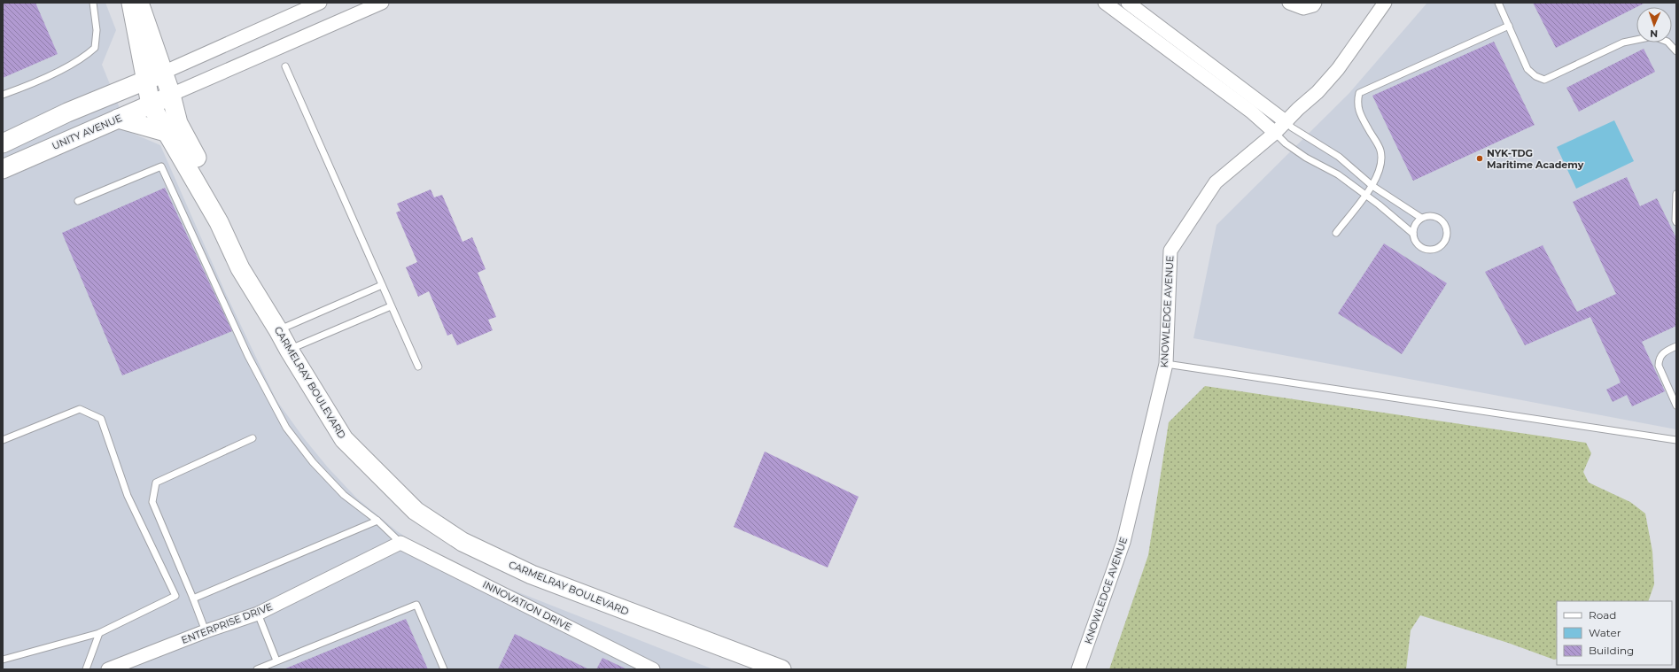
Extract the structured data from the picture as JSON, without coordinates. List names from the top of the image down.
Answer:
{
  "streets": {
    "street": [
      "UNITY AVENUE",
      "KNOWLEDGE AVENUE",
      "CARMELRAY BOULEVARD",
      "INNOVATION DRIVE",
      "ENTERPRISE DRIVE"
    ]
  },
  "crossings": [
    ["UNITY AVENUE", "CARMELRAY BOULEVARD"],
    ["INNOVATION DRIVE", "ENTERPRISE DRIVE"]
  ],
  "places": ["NYK-TDG Maritime Academy"],
  "legend": ["Road", "Water", "Building"],
  "north": "bottom"
}
